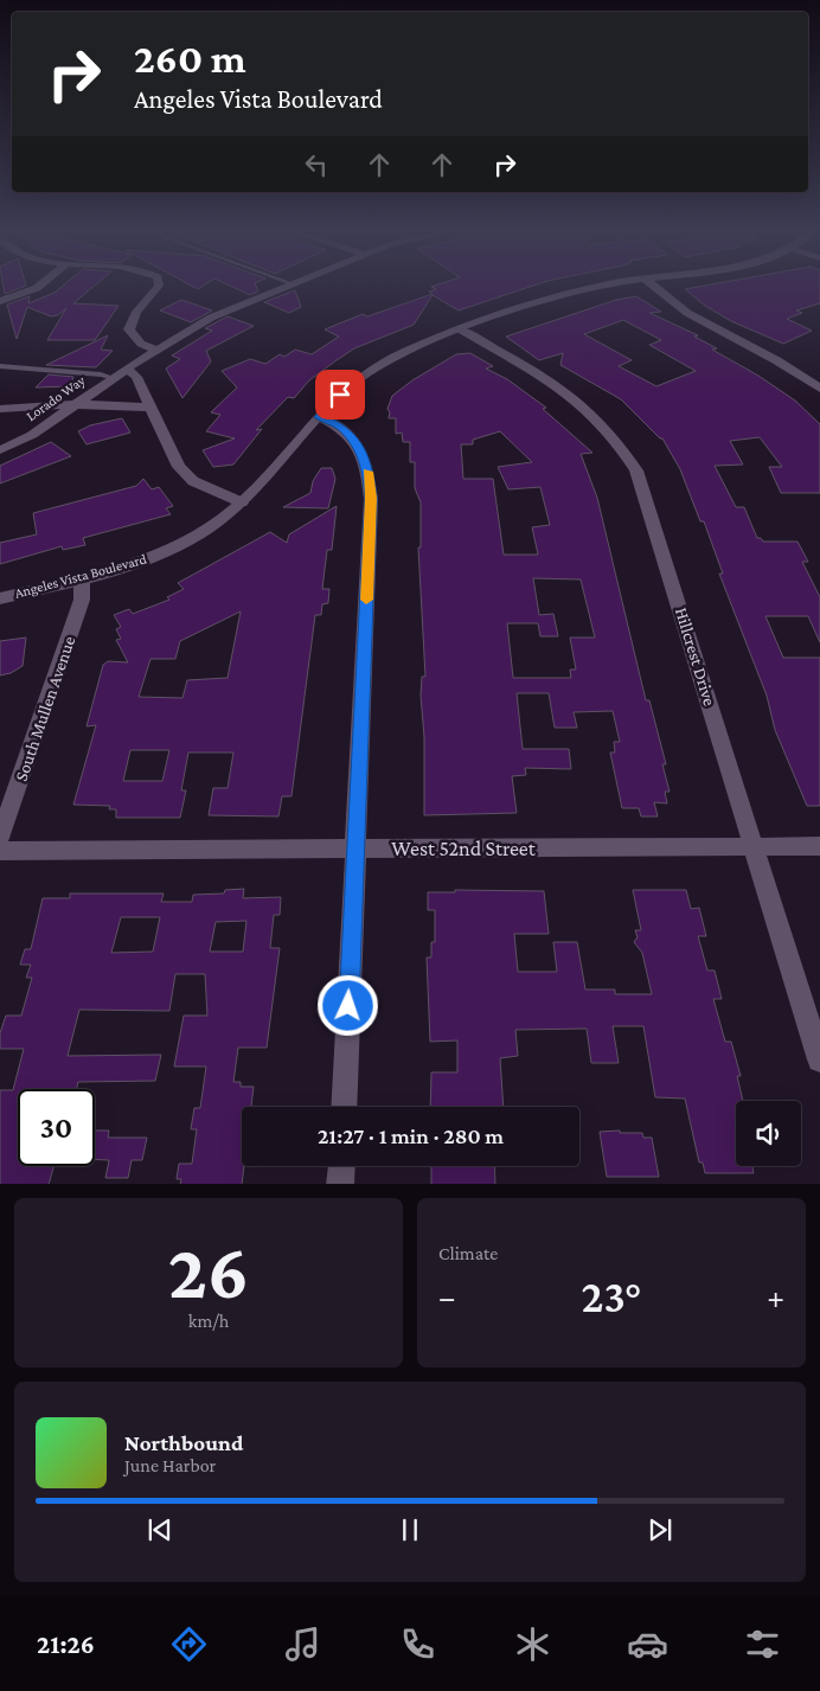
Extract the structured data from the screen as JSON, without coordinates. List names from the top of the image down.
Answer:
{
  "streets": {
    "street": [
      "Lorado Way",
      "Angeles Vista Boulevard",
      "Hillcrest Drive",
      "South Mullen Avenue",
      "West 52nd Street"
    ]
  },
  "crossings": [
    ["Angeles Vista Boulevard", "Hillcrest Drive"],
    ["Angeles Vista Boulevard", "South Mullen Avenue"],
    ["Hillcrest Drive", "West 52nd Street"]
  ],
  "page": {
    "turn": ["260 m", "Angeles Vista Boulevard"],
    "limit": "30",
    "trip": "21:27 · 1 min · 280 m",
    "tile": [
      ["26", "km/h"],
      "Climate"
    ],
    "heat": ["−", "23°", "+"],
    "song": ["Northbound", "June Harbor"],
    "tabs": "21:26"
  }
}
